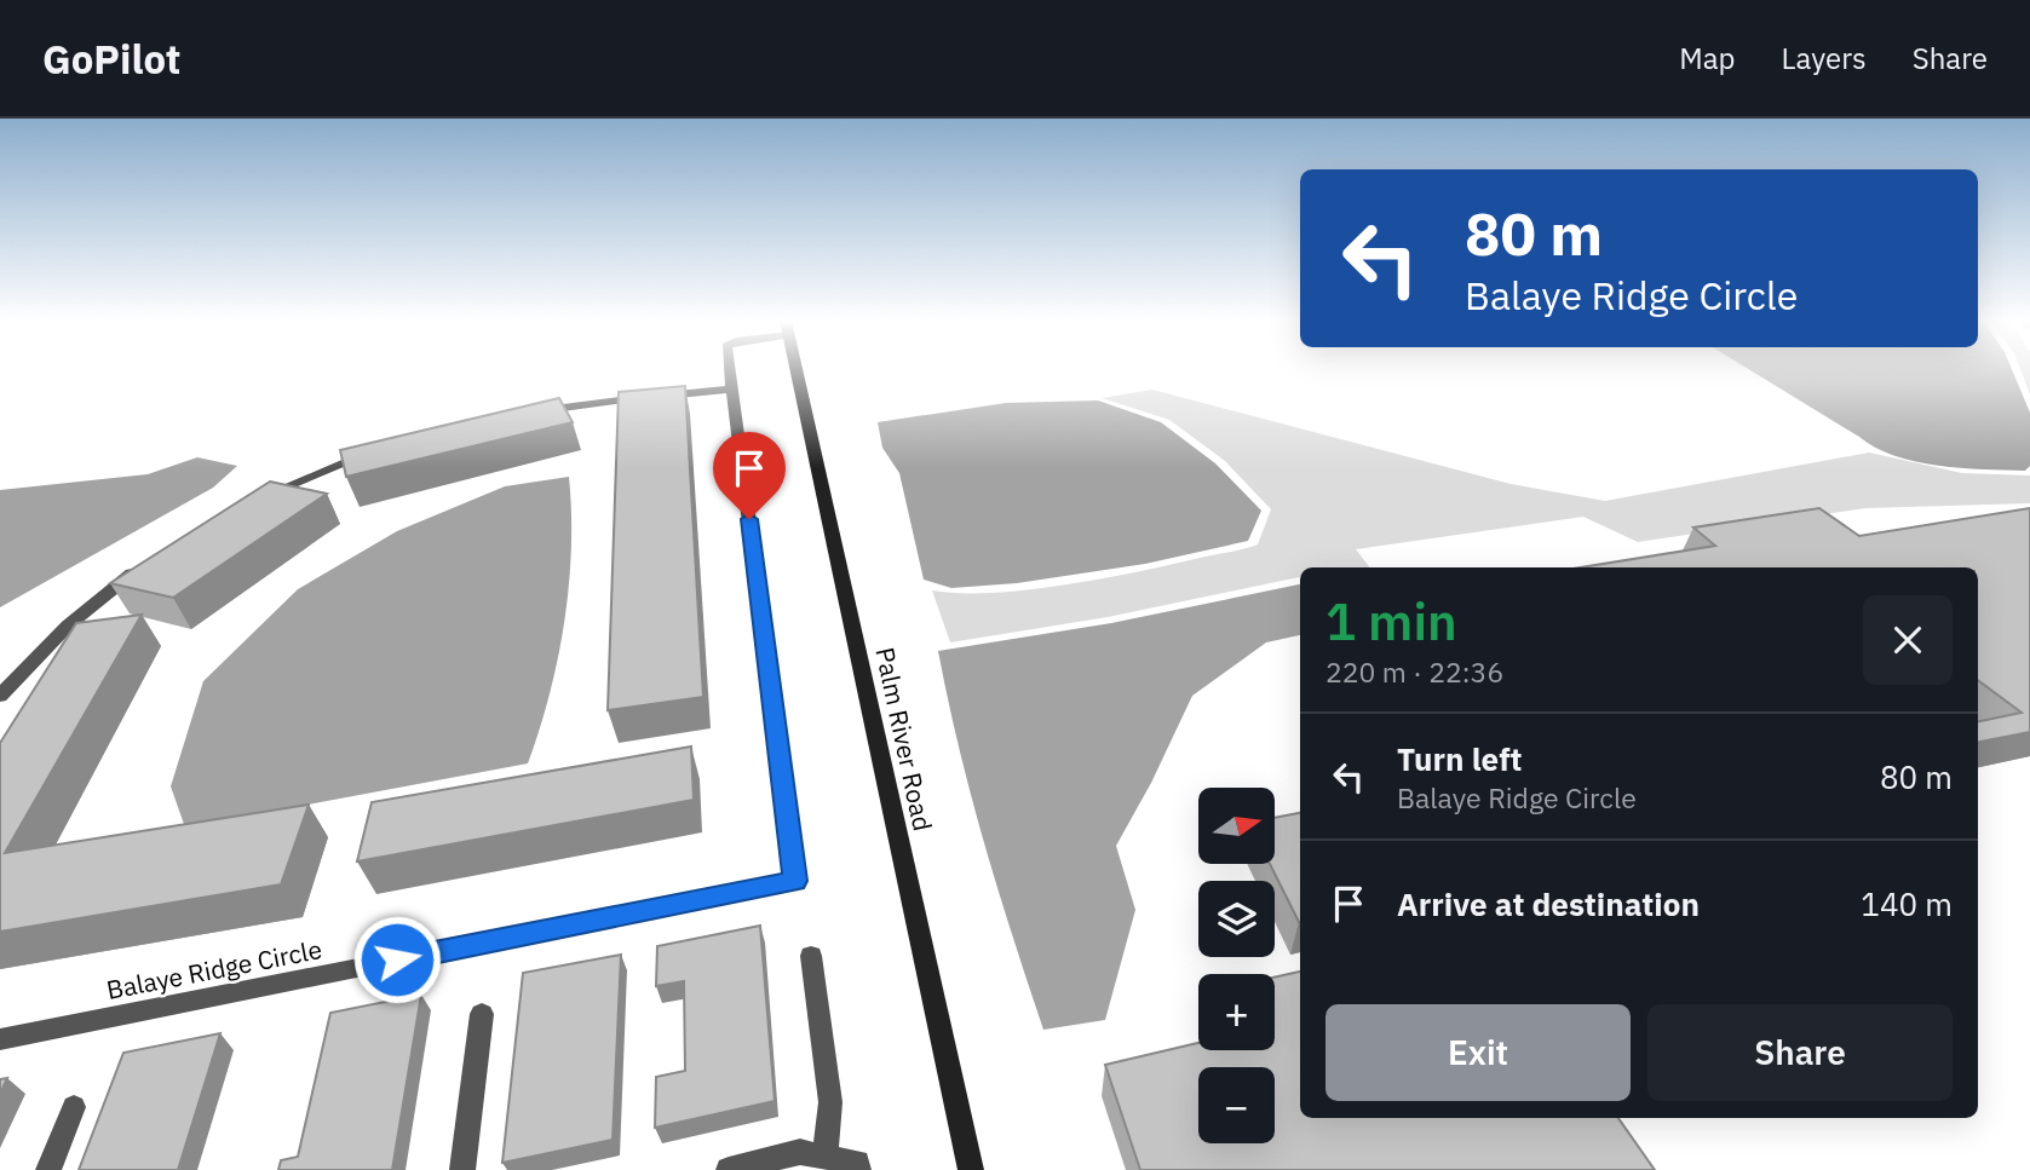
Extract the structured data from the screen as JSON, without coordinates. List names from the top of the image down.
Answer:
{
  "streets": {
    "street": ["Palm River Road", "Balaye Ridge Circle"]
  },
  "north": "right",
  "page": {
    "header": "GoPilot",
    "nav": ["Map", "Layers", "Share"],
    "turn": ["80 m", "Balaye Ridge Circle"],
    "heading": ["1 min", "220 m · 22:36"],
    "list": [
      {
        "name": "Turn left",
        "note": "Balaye Ridge Circle",
        "value": "80 m"
      },
      {
        "name": "Arrive at destination",
        "value": "140 m"
      }
    ],
    "map_buttons": ["+", "−"],
    "buttons": ["Exit", "Share"]
  }
}
